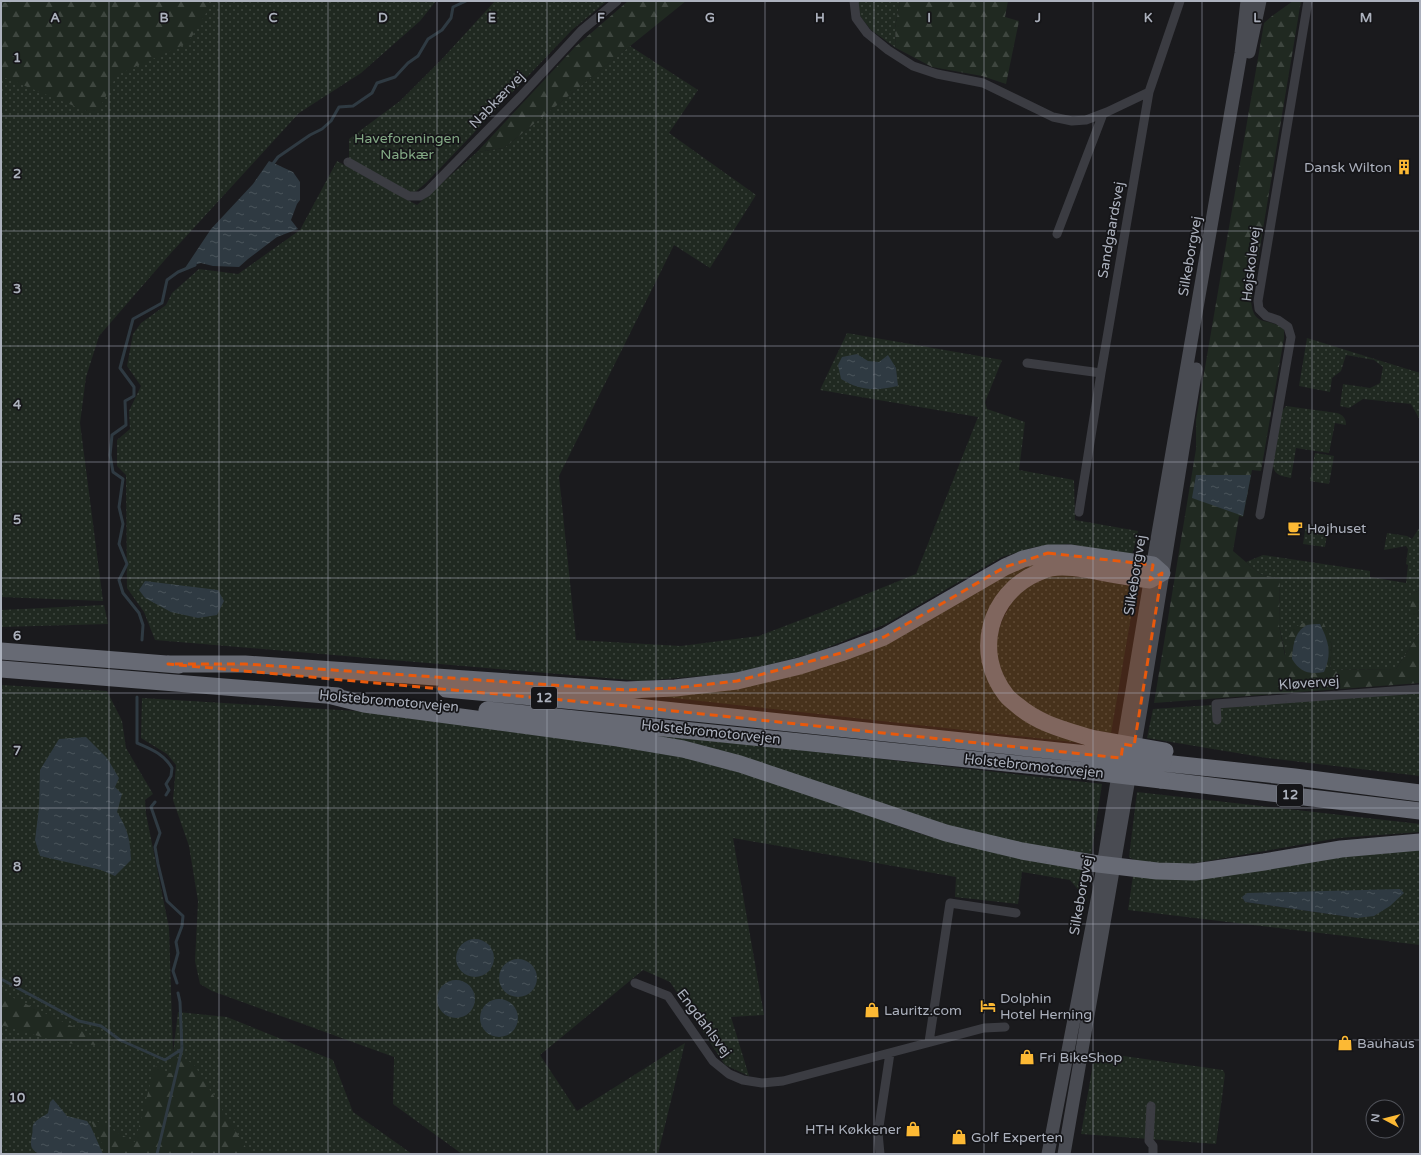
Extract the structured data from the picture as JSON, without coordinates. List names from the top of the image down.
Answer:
{
  "streets": {
    "highway": ["12", "Holstebromotorvejen"],
    "main road": ["Silkeborgvej"],
    "street": [
      "Nabkærvej",
      "Sandgaardsvej",
      "Højskolevej",
      "Kløvervej",
      "Engdahlsvej"
    ]
  },
  "crossings": [
    ["12", "Holstebromotorvejen"]
  ],
  "parks": ["Haveforeningen Nabkær"],
  "places": {
    "building": ["Dansk Wilton"],
    "cafe": ["Højhuset"],
    "hotel": ["Dolphin Hotel Herning"],
    "shop": [
      "Lauritz.com",
      "Bauhaus",
      "Fri BikeShop",
      "HTH Køkkener",
      "Golf Experten"
    ]
  },
  "north": "left",
  "grid": {
    "columns": [
      "A",
      "B",
      "C",
      "D",
      "E",
      "F",
      "G",
      "H",
      "I",
      "J",
      "K",
      "L",
      "M"
    ],
    "rows": [
      "1",
      "2",
      "3",
      "4",
      "5",
      "6",
      "7",
      "8",
      "9",
      "10"
    ]
  }
}
